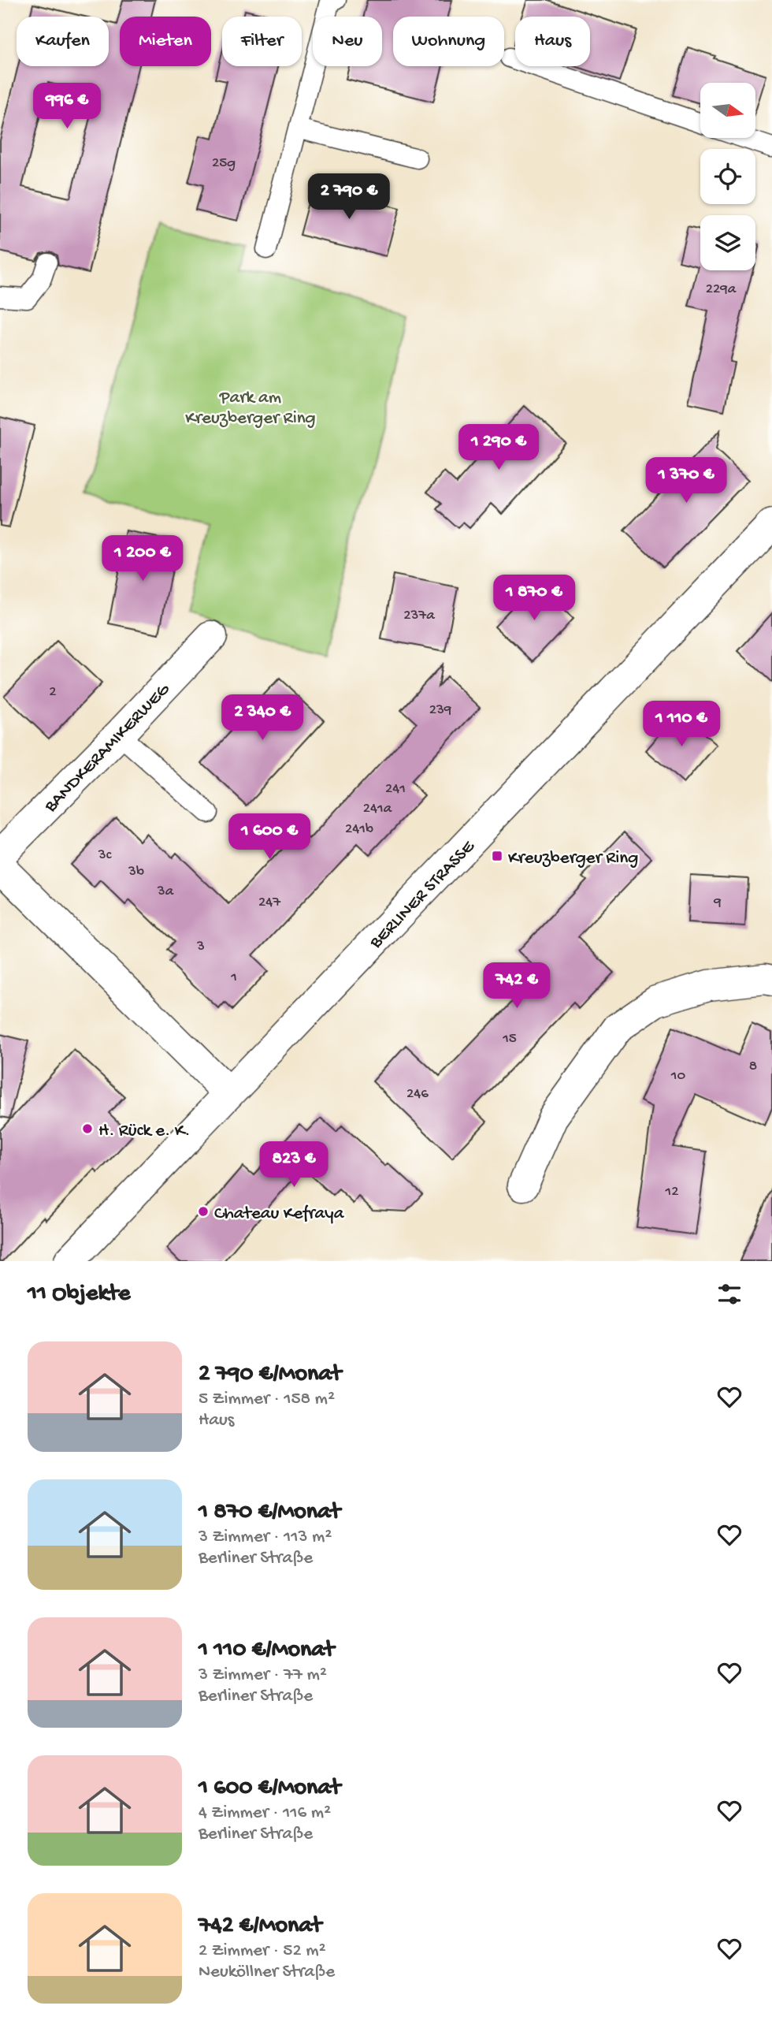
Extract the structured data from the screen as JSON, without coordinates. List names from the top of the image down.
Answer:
{
  "streets": {
    "street": ["BANDKERAMIKERWEG", "BERLINER STRASSE"]
  },
  "parks": ["Park am Kreuzberger Ring"],
  "places": {
    "transit": ["Kreuzberger Ring"],
    "other": ["H. Rück e. K.", "Chateau Kefraya"]
  },
  "house_numbers": [
    "25g",
    "229a",
    "237a",
    "2",
    "239",
    "241",
    "241a",
    "241b",
    "3c",
    "3b",
    "3a",
    "247",
    "9",
    "3",
    "1",
    "15",
    "8",
    "10",
    "246",
    "12"
  ],
  "north": "right",
  "page": {
    "chip": [
      "Kaufen",
      "Mieten",
      "Filter",
      "Neu",
      "Wohnung",
      "Haus"
    ],
    "price": [
      "996 €",
      "2 790 €",
      "1 290 €",
      "1 370 €",
      "1 200 €",
      "1 870 €",
      "2 340 €",
      "1 110 €",
      "1 600 €",
      "742 €",
      "823 €"
    ],
    "heading": "11 Objekte",
    "list": [
      {
        "name": "2 790 €/Monat",
        "note": "5 Zimmer · 158 m² · Haus"
      },
      {
        "name": "1 870 €/Monat",
        "note": "3 Zimmer · 113 m² · Berliner Straße"
      },
      {
        "name": "1 110 €/Monat",
        "note": "3 Zimmer · 77 m² · Berliner Straße"
      },
      {
        "name": "1 600 €/Monat",
        "note": "4 Zimmer · 116 m² · Berliner Straße"
      },
      {
        "name": "742 €/Monat",
        "note": "2 Zimmer · 52 m² · Neuköllner Straße"
      }
    ]
  }
}
